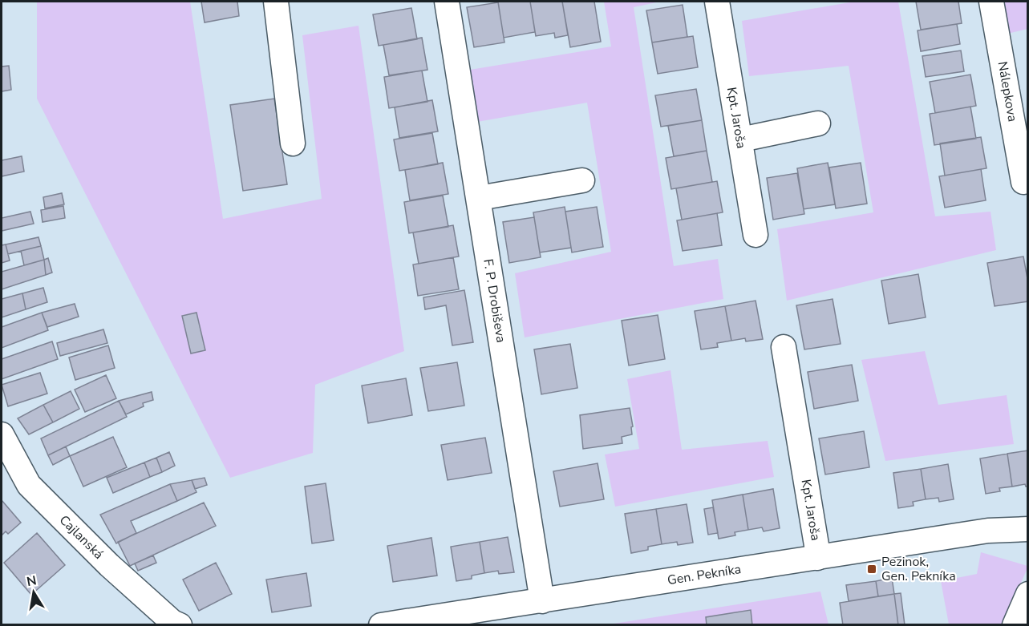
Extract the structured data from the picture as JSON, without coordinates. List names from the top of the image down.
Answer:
{
  "streets": {
    "street": [
      "Nálepkova",
      "Kpt. Jaroša",
      "F. P. Drobiševa",
      "Cajlanská",
      "Gen. Pekníka"
    ]
  },
  "crossings": [
    ["Kpt. Jaroša", "Gen. Pekníka"],
    ["F. P. Drobiševa", "Gen. Pekníka"]
  ],
  "places": {
    "transit": ["Pezinok, Gen. Pekníka"]
  },
  "north": "top"
}
